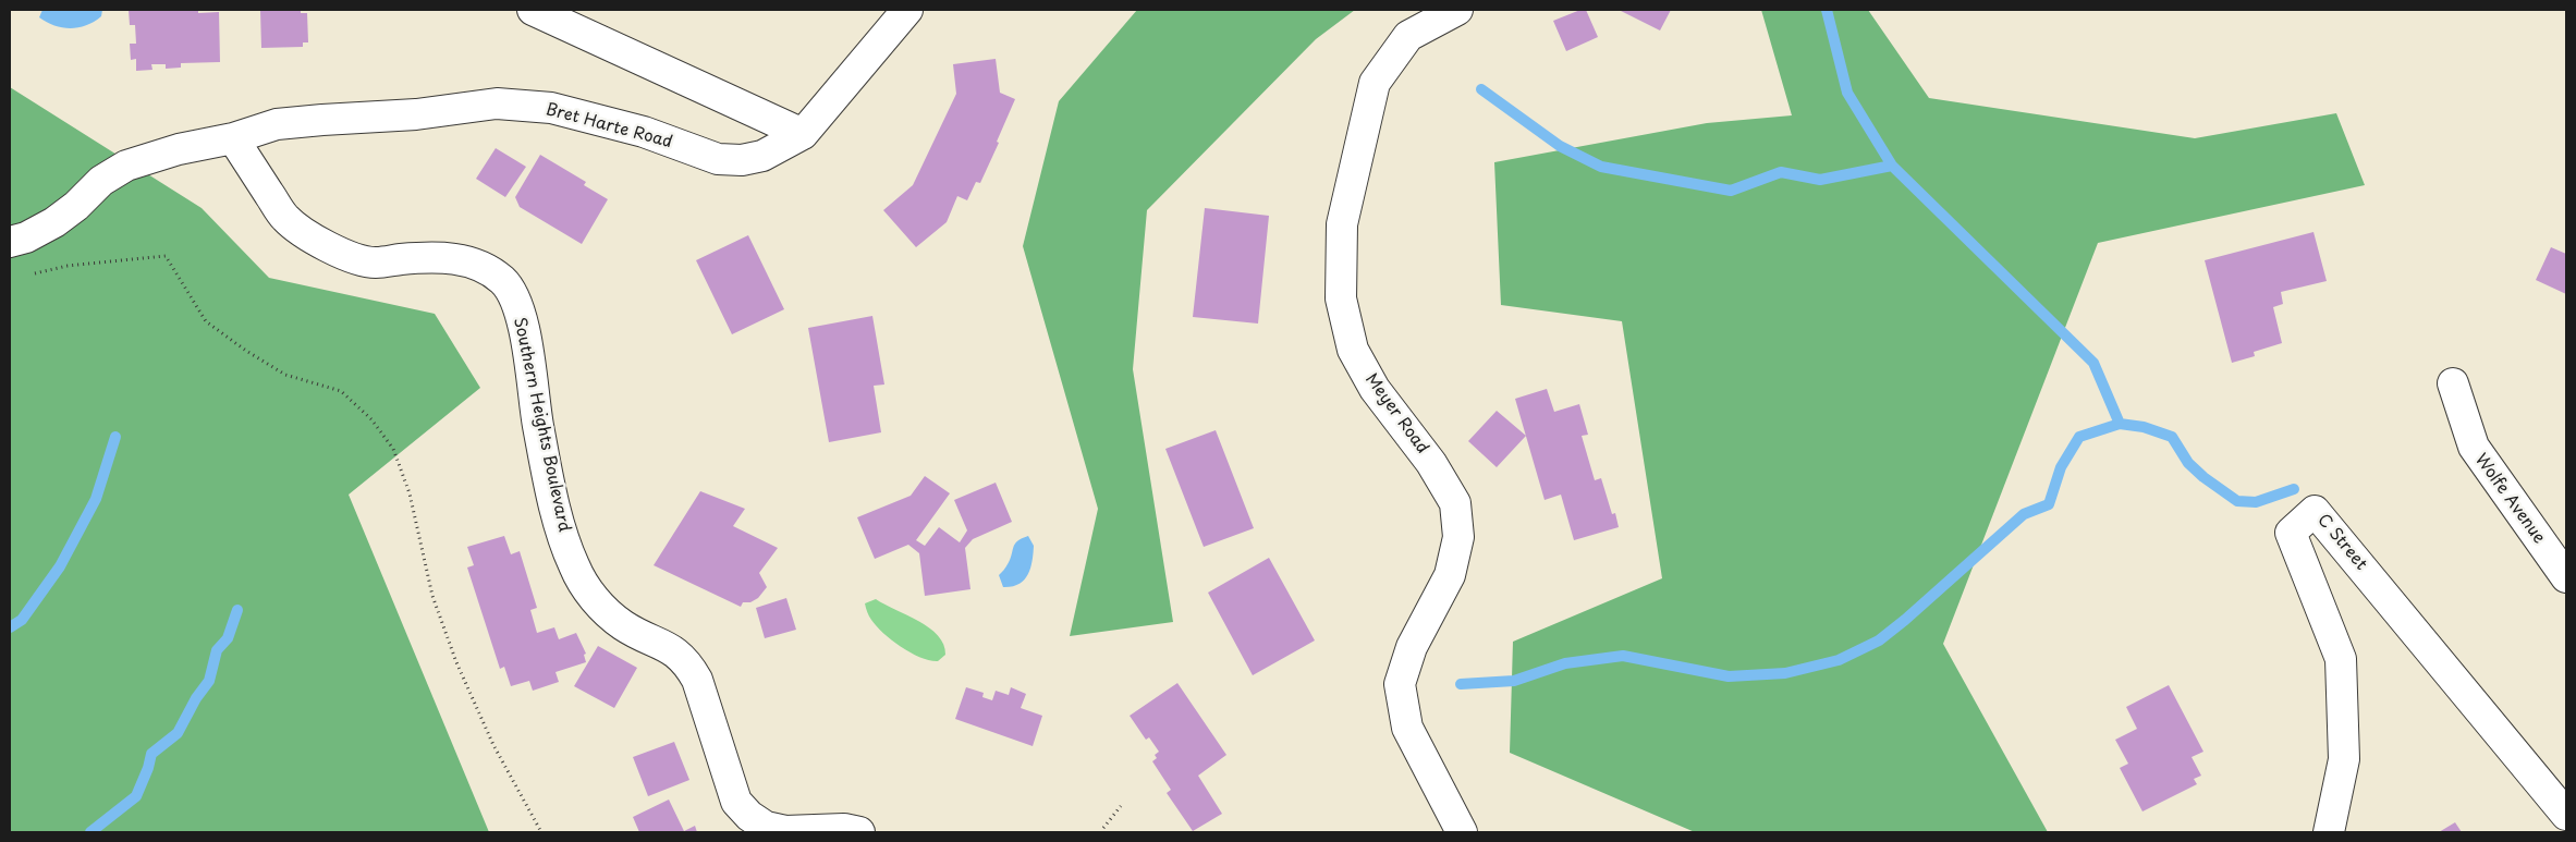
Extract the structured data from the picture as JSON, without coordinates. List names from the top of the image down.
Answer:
{
  "streets": {
    "street": [
      "Bret Harte Road",
      "Meyer Road",
      "Southern Heights Boulevard",
      "Wolfe Avenue",
      "C Street"
    ]
  },
  "crossings": [
    ["Bret Harte Road", "Southern Heights Boulevard"]
  ]
}
